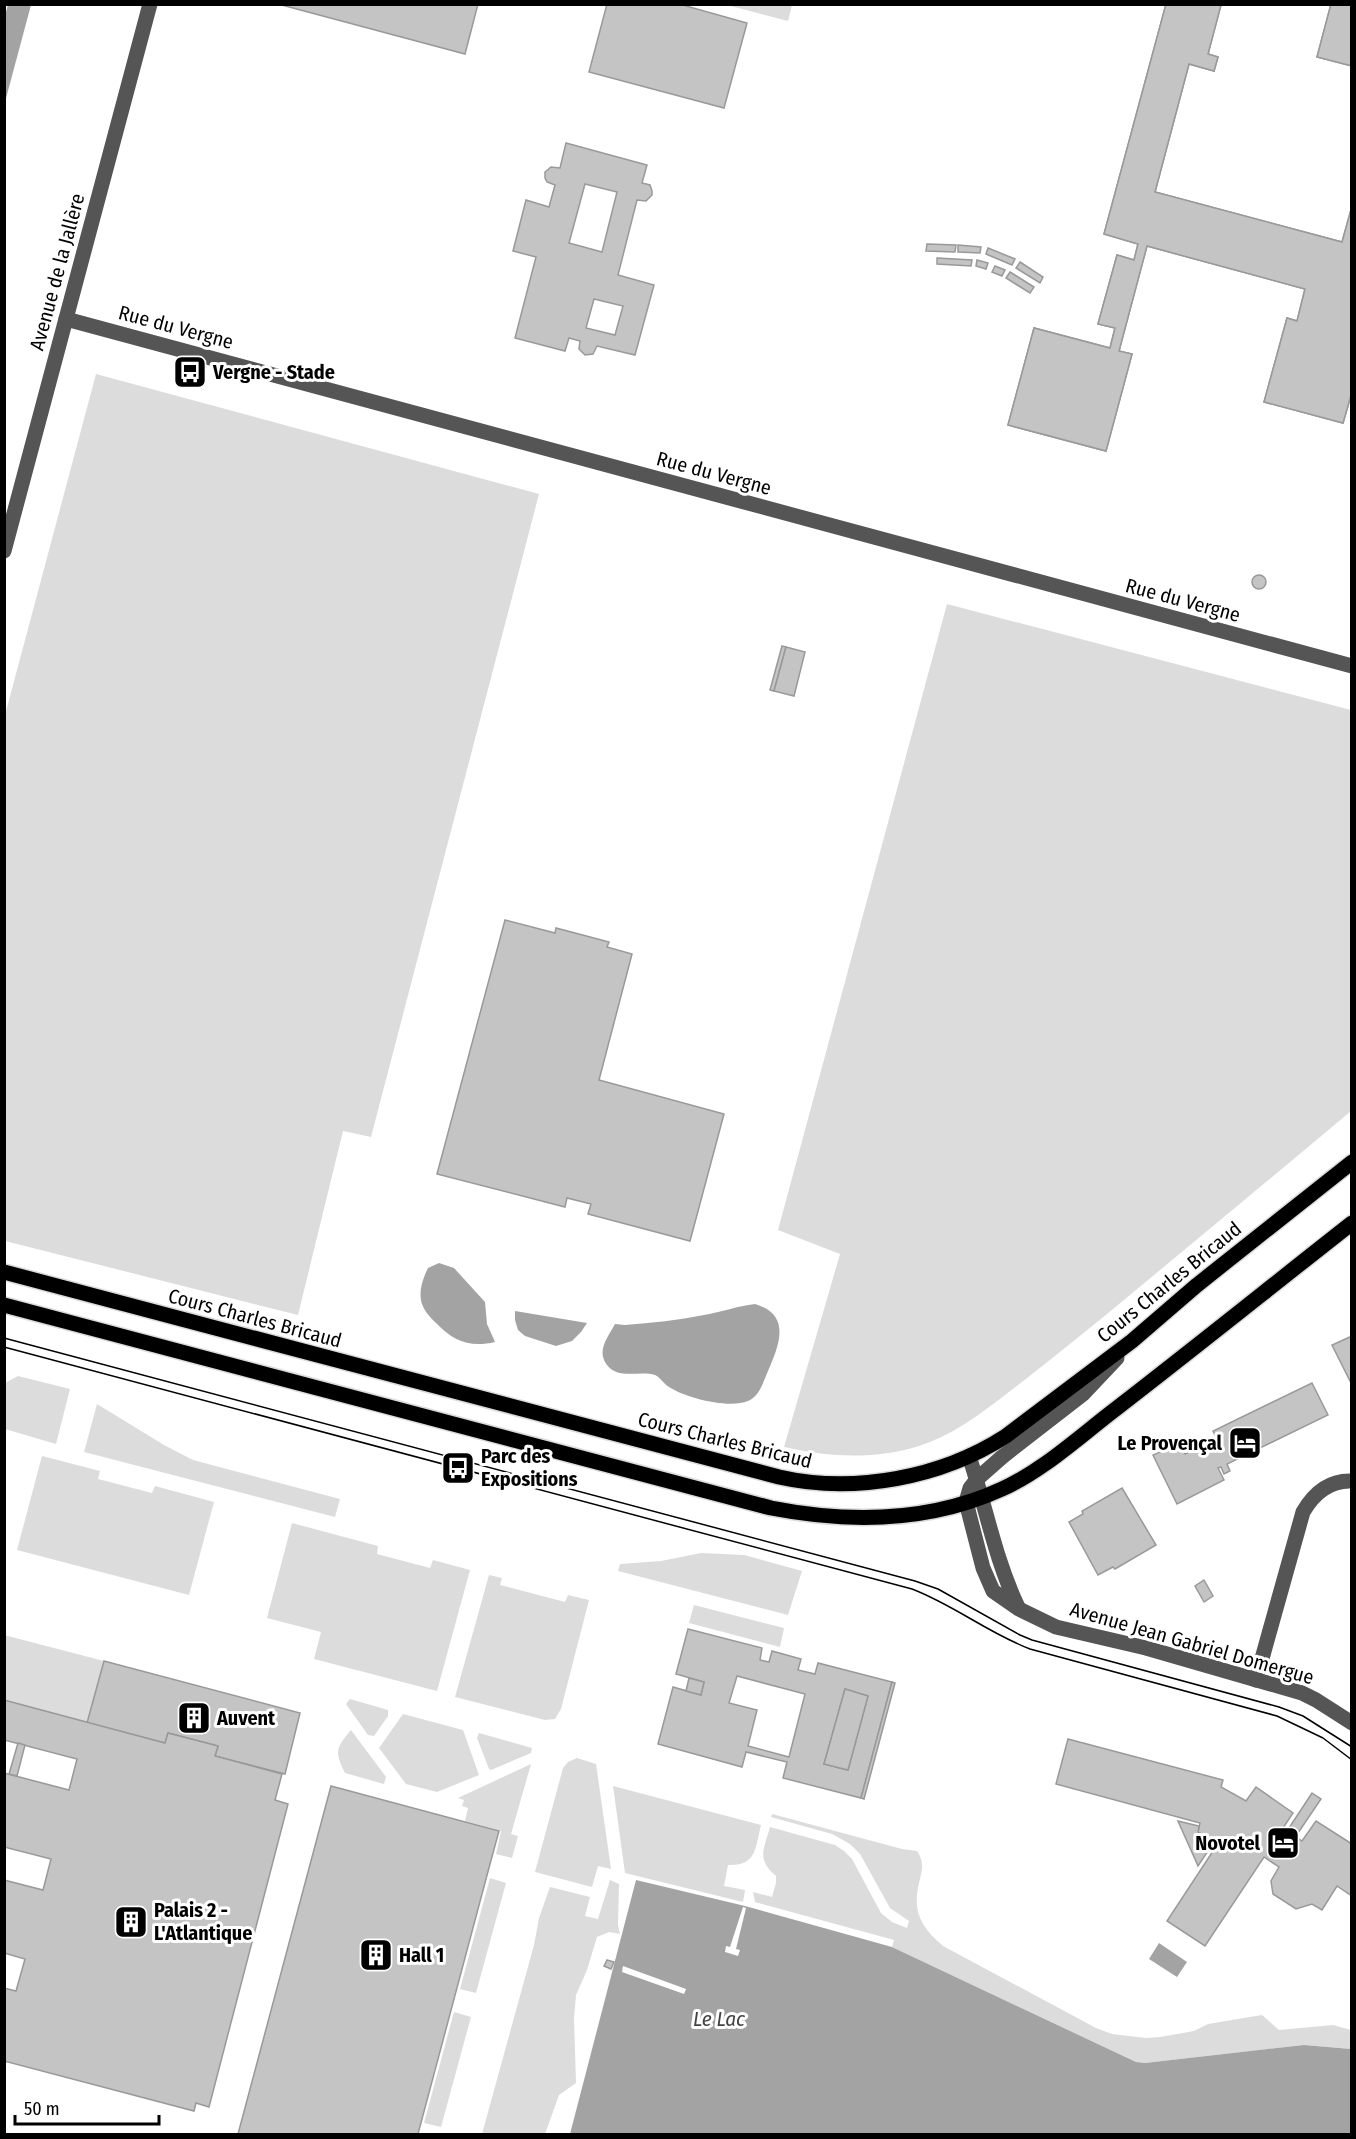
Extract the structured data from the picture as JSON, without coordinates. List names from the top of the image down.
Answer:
{
  "streets": {
    "main road": ["Cours Charles Bricaud"],
    "street": ["Avenue de la Jallère", "Rue du Vergne", "Avenue Jean Gabriel Domergue"]
  },
  "crossings": [
    ["Avenue de la Jallère", "Rue du Vergne"]
  ],
  "water": ["Le Lac"],
  "places": {
    "bus stop": ["Vergne - Stade", "Parc des Expositions"],
    "hotel": ["Le Provençal", "Novotel"],
    "building": ["Auvent", "Palais 2 - L'Atlantique", "Hall 1"]
  },
  "scale_bar": "50 m"
}
